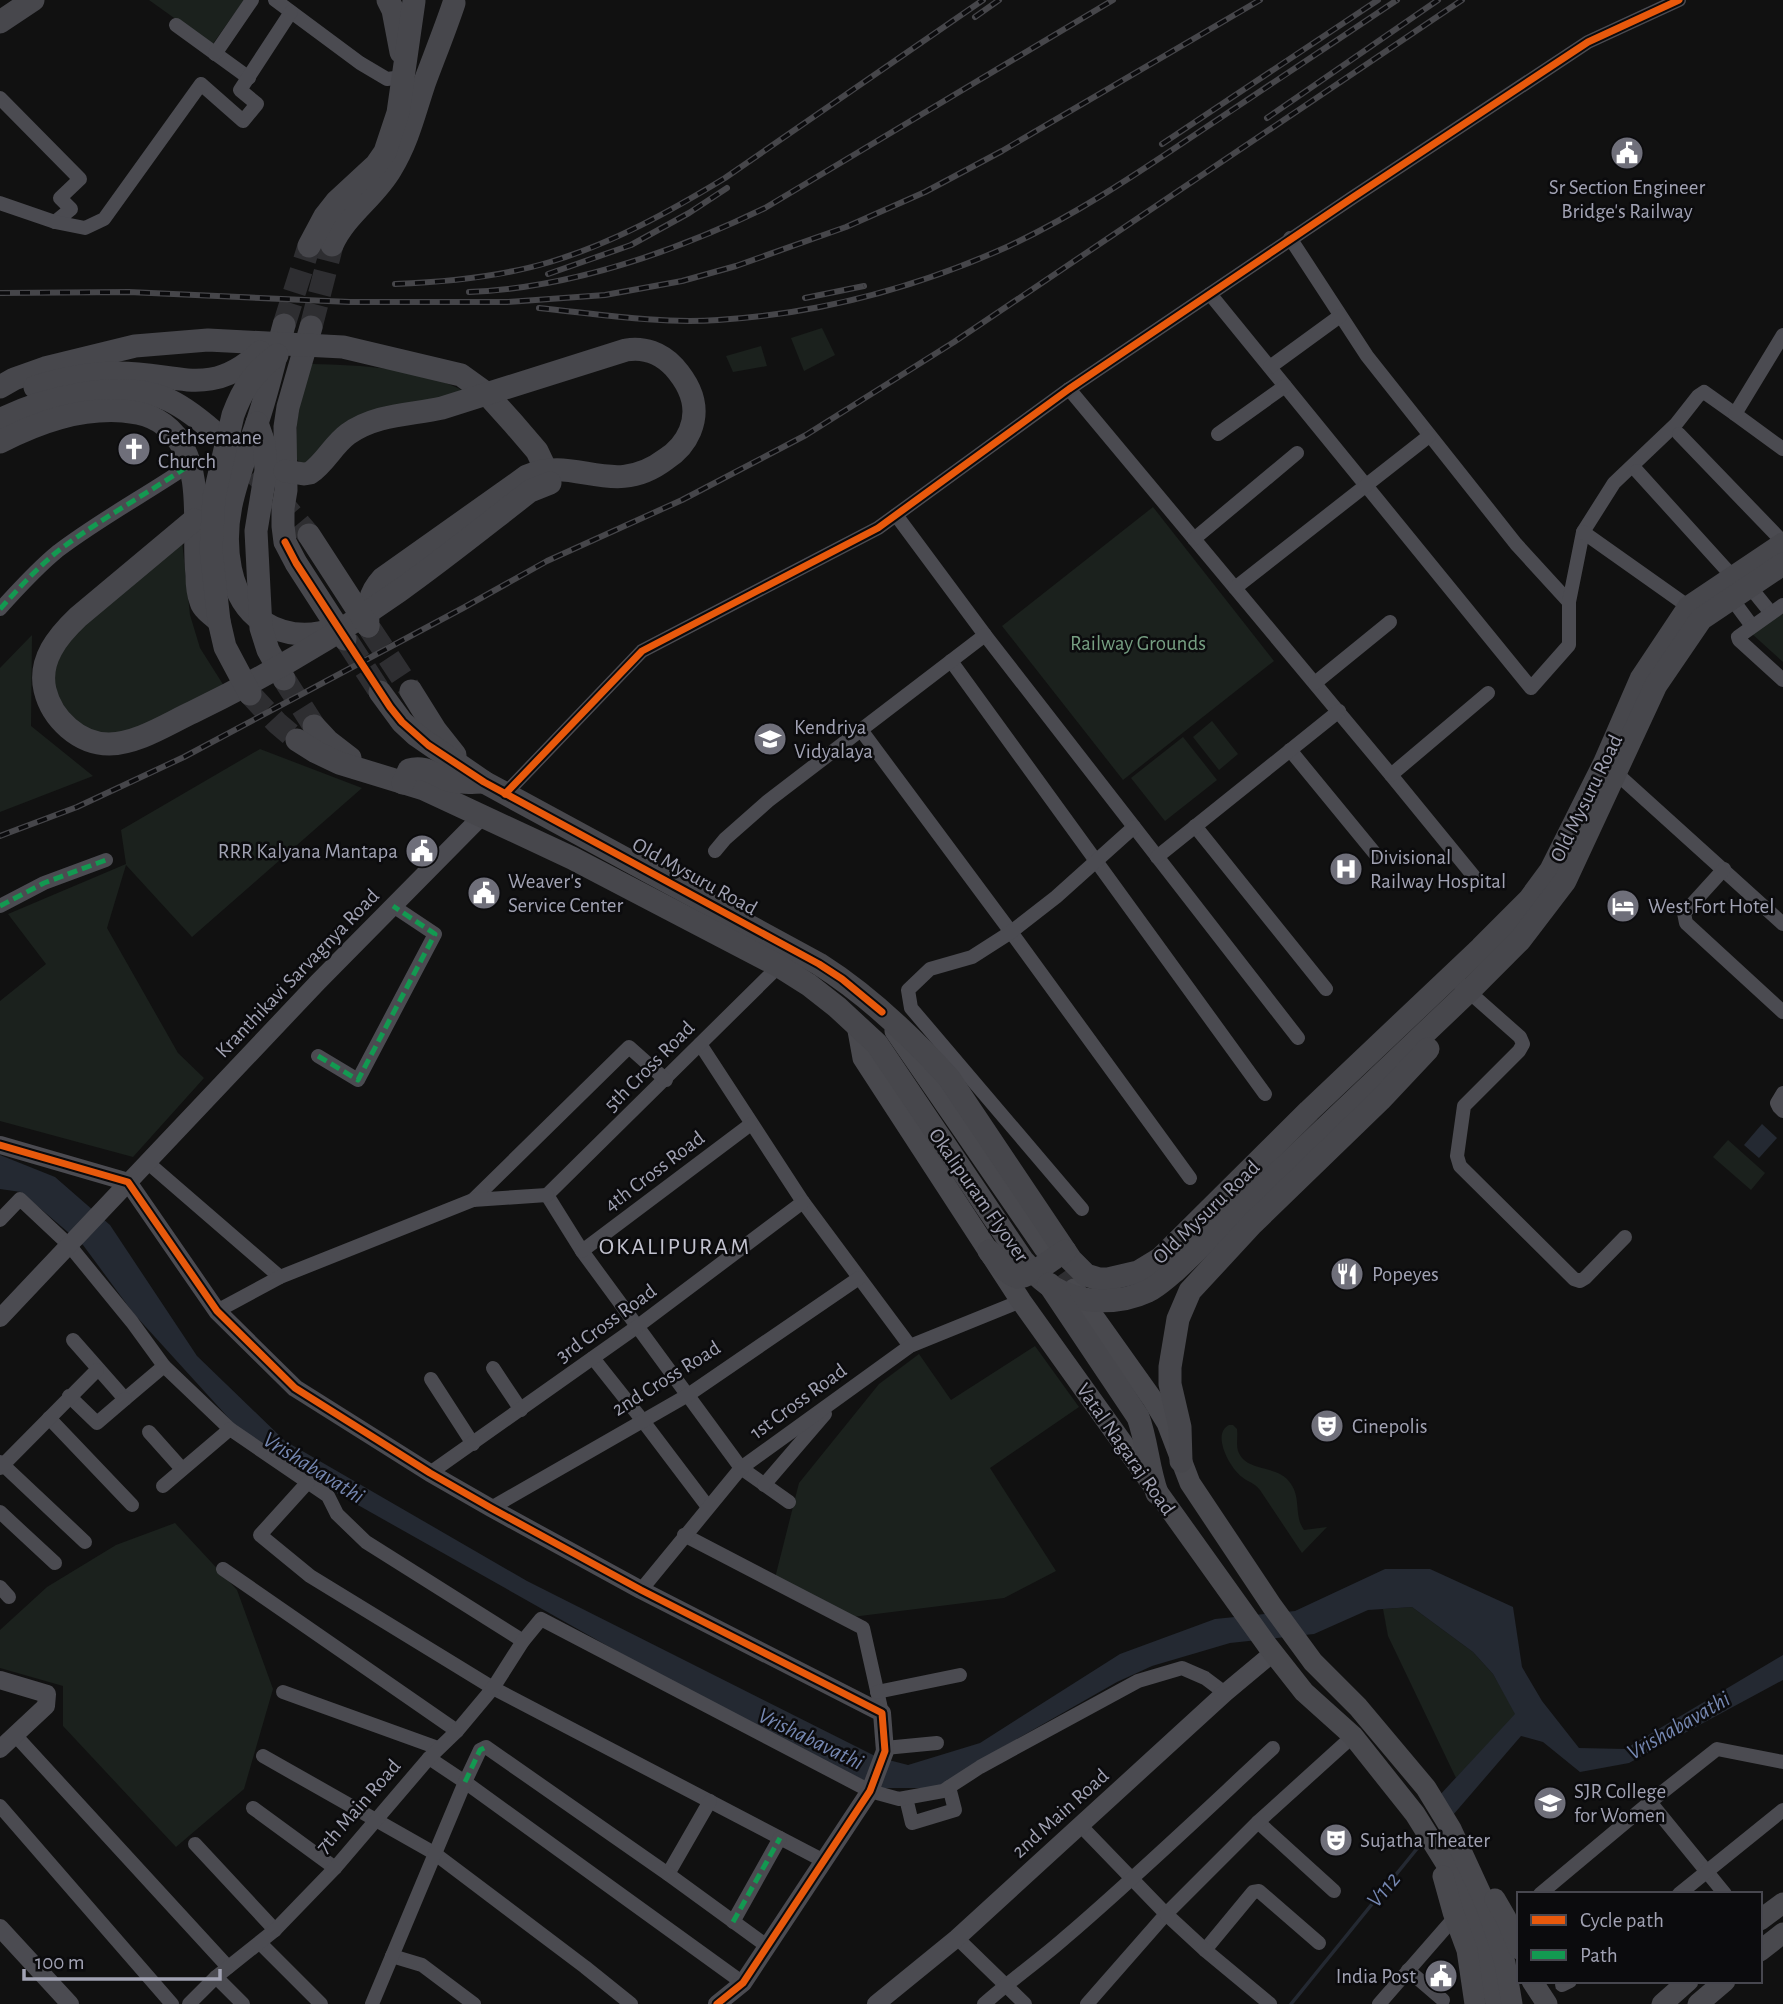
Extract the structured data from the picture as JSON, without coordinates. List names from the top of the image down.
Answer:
{
  "streets": {
    "main road": ["Old Mysuru Road", "Okalipuram Flyover", "Vatal Nagaraj Road"],
    "street": [
      "Kranthikavi Sarvagnya Road",
      "5th Cross Road",
      "4th Cross Road",
      "3rd Cross Road",
      "2nd Cross Road",
      "1st Cross Road",
      "7th Main Road",
      "2nd Main Road"
    ]
  },
  "crossings": [
    ["Old Mysuru Road", "Kranthikavi Sarvagnya Road"],
    ["Old Mysuru Road", "5th Cross Road"],
    ["Old Mysuru Road", "Okalipuram Flyover"],
    ["Old Mysuru Road", "Vatal Nagaraj Road"],
    ["Okalipuram Flyover", "Vatal Nagaraj Road"],
    ["1st Cross Road", "Vatal Nagaraj Road"],
    ["Vatal Nagaraj Road", "2nd Main Road"]
  ],
  "districts": ["OKALIPURAM"],
  "water": ["Vrishabavathi", "V112"],
  "parks": ["Railway Grounds"],
  "places": {
    "public building": [
      "Sr Section Engineer Bridge's Railway",
      "RRR Kalyana Mantapa",
      "Weaver's Service Center",
      "India Post"
    ],
    "church": ["Gethsemane Church"],
    "school or university": ["Kendriya Vidyalaya", "SJR College for Women"],
    "hospital": ["Divisional Railway Hospital"],
    "hotel": ["West Fort Hotel"],
    "restaurant": ["Popeyes"],
    "theatre": ["Cinepolis", "Sujatha Theater"]
  },
  "legend": ["Cycle path", "Path"],
  "scale_bar": "100 m"
}
